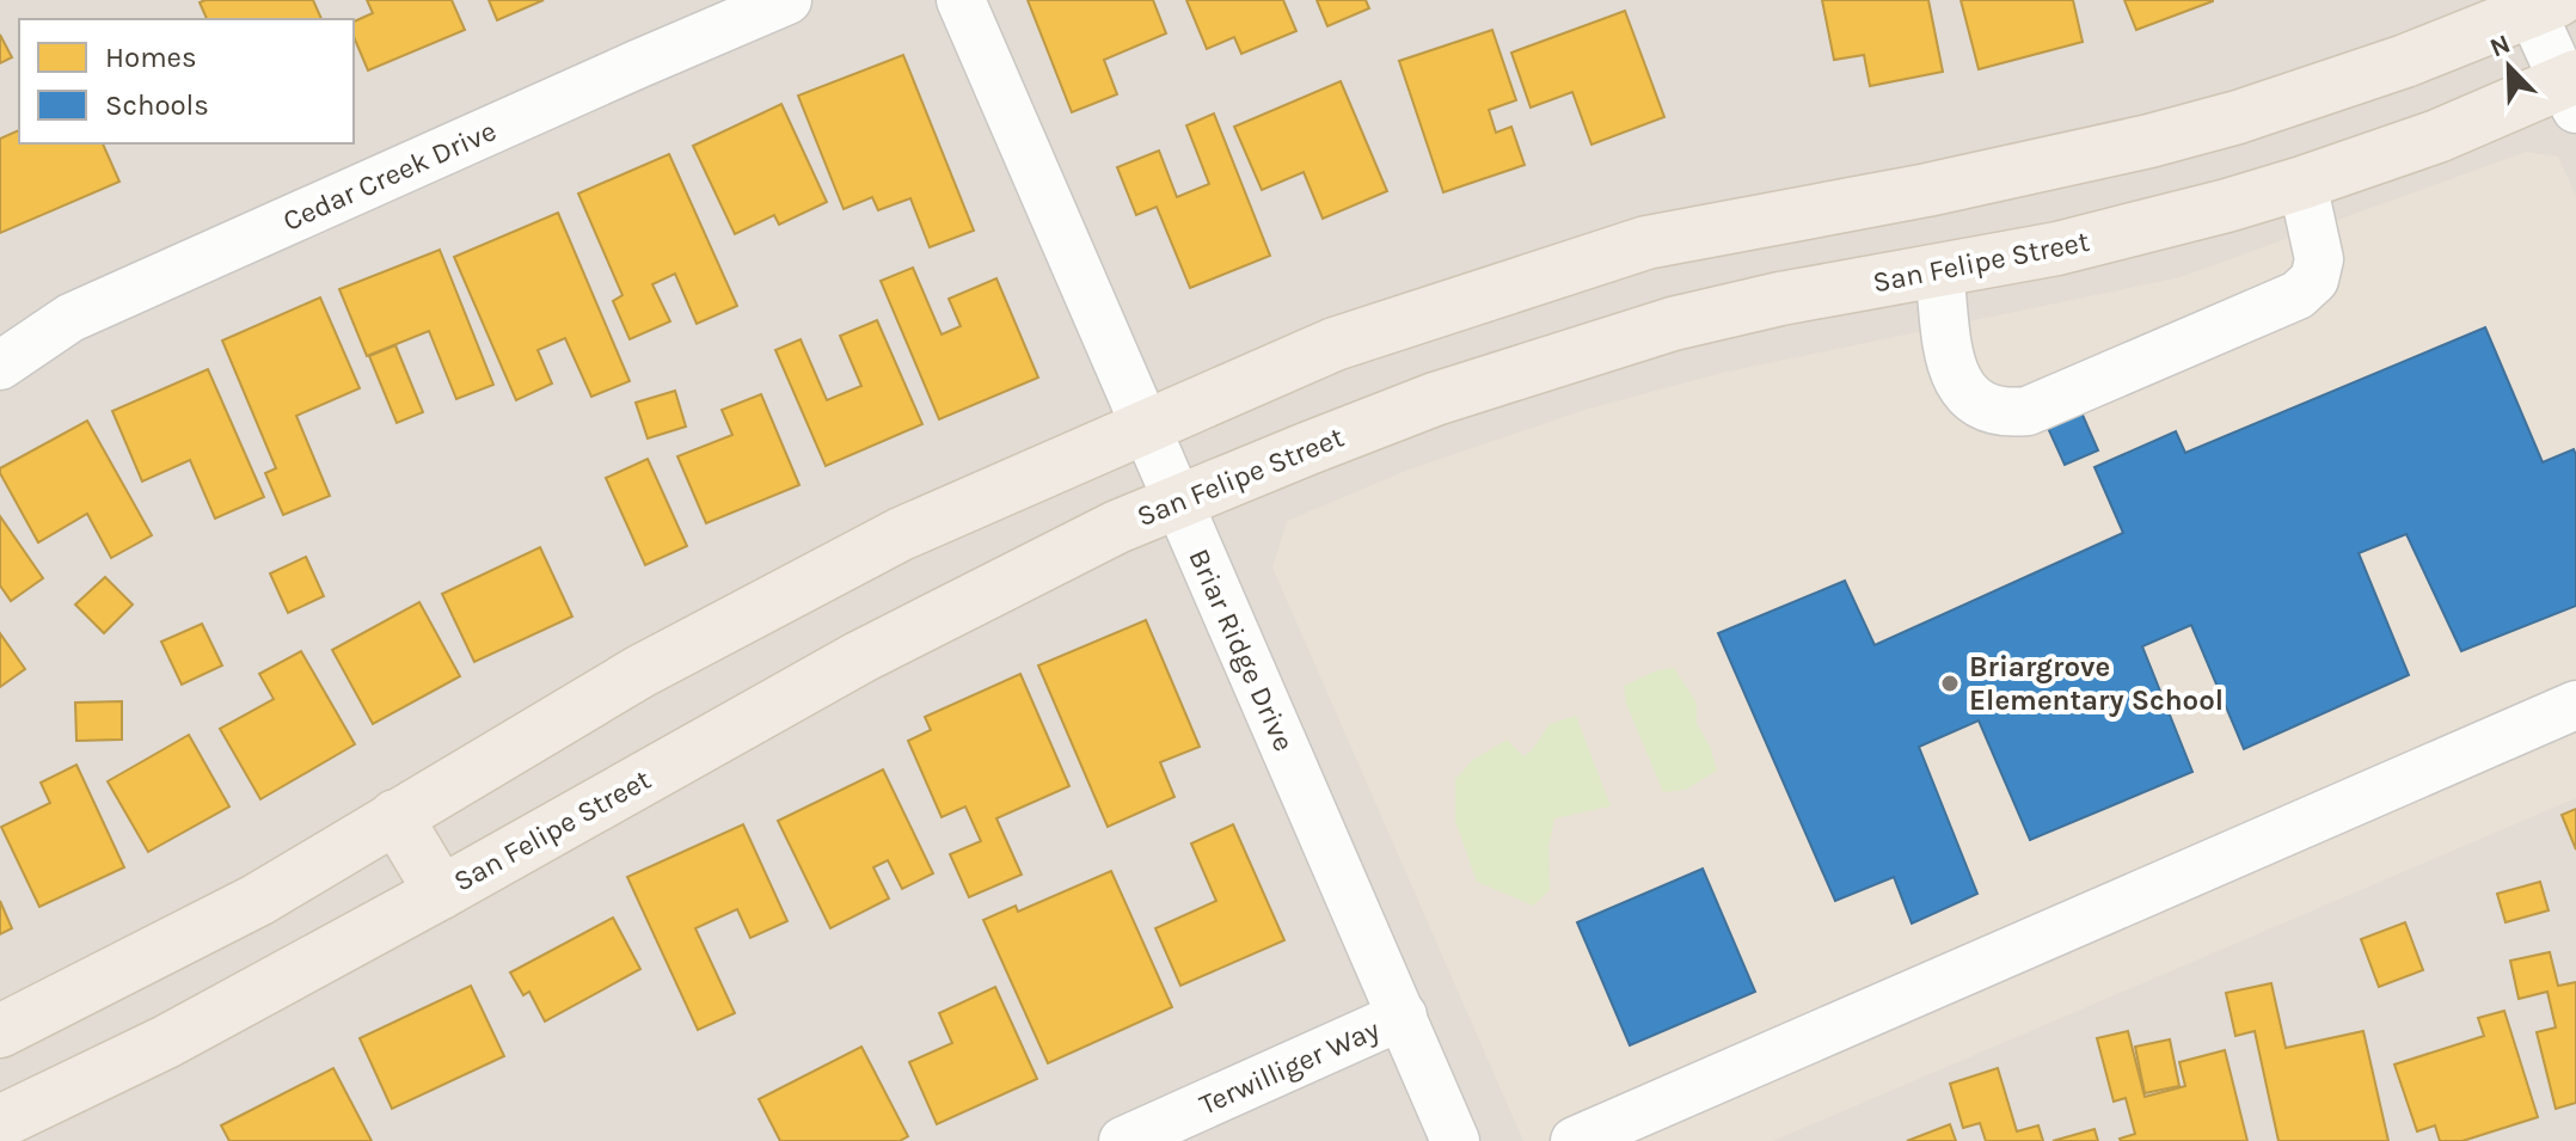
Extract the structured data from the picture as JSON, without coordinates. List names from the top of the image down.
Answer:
{
  "streets": {
    "main road": ["San Felipe Street"],
    "street": ["Cedar Creek Drive", "Briar Ridge Drive", "Terwilliger Way"]
  },
  "crossings": [
    ["San Felipe Street", "Briar Ridge Drive"],
    ["Briar Ridge Drive", "Terwilliger Way"]
  ],
  "places": ["Briargrove Elementary School"],
  "legend": ["Homes", "Schools"],
  "north": "top left"
}
